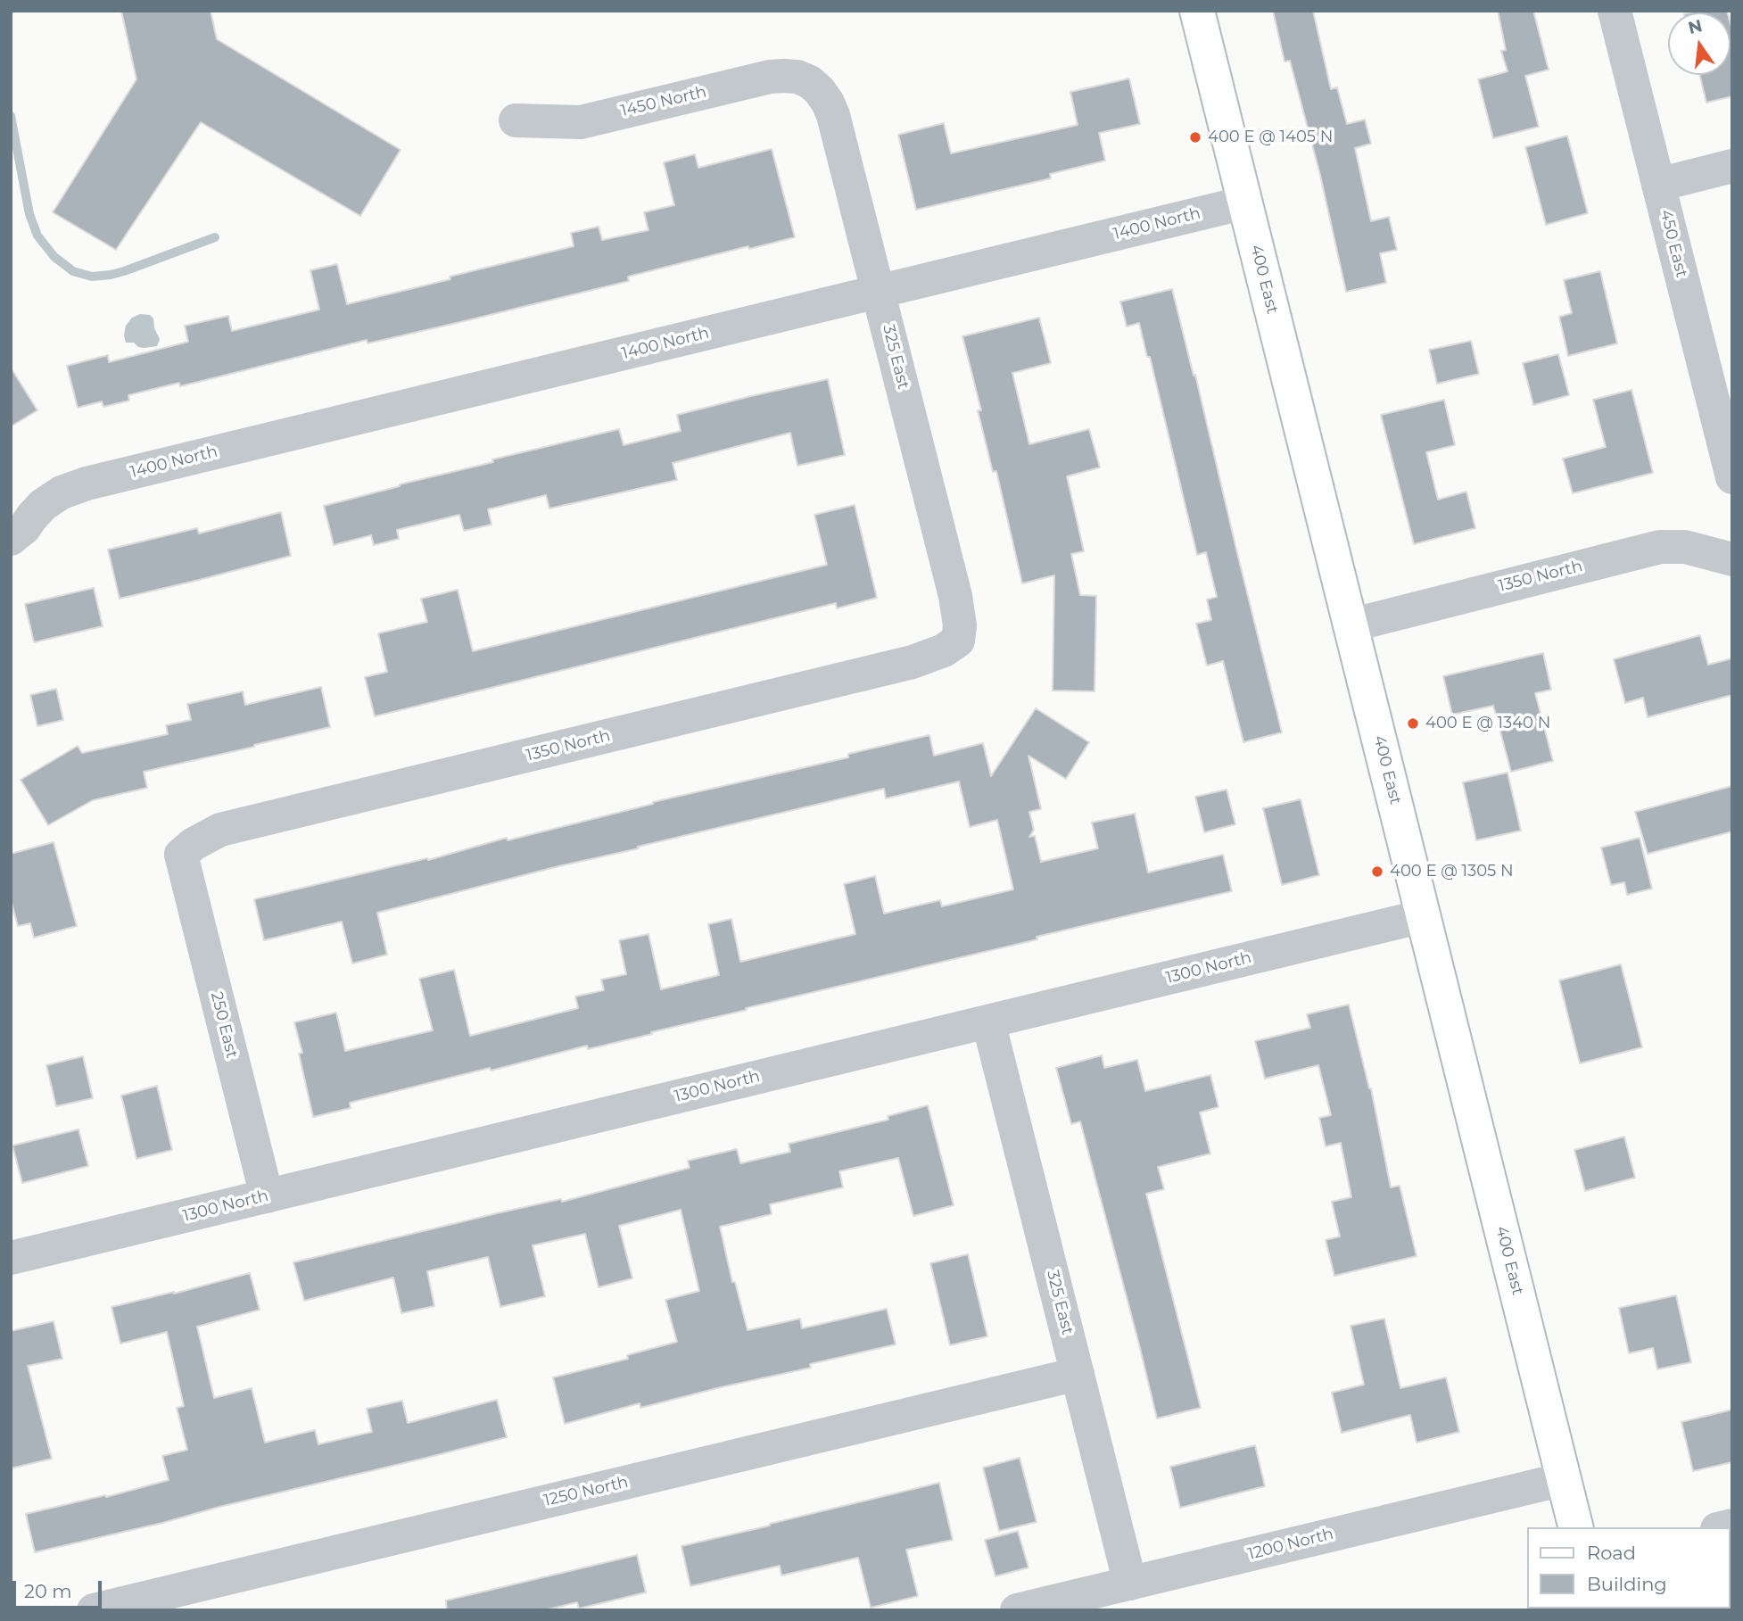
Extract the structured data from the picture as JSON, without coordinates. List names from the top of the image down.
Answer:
{
  "streets": {
    "main road": ["400 East"],
    "street": [
      "1450 North",
      "1400 North",
      "450 East",
      "325 East",
      "1350 North",
      "1300 North",
      "250 East",
      "1250 North",
      "1200 North"
    ]
  },
  "crossings": [
    ["1450 North", "325 East"],
    ["1400 North", "400 East"],
    ["1400 North", "325 East"],
    ["400 East", "1350 North"],
    ["400 East", "1300 North"],
    ["400 East", "1200 North"],
    ["325 East", "1350 North"],
    ["325 East", "1300 North"],
    ["325 East", "1250 North"],
    ["325 East", "1200 North"],
    ["1350 North", "250 East"],
    ["1300 North", "250 East"]
  ],
  "places": ["400 E @ 1405 N", "400 E @ 1340 N", "400 E @ 1305 N"],
  "legend": ["Road", "Building"],
  "scale_bar": "20 m",
  "north": "top"
}
